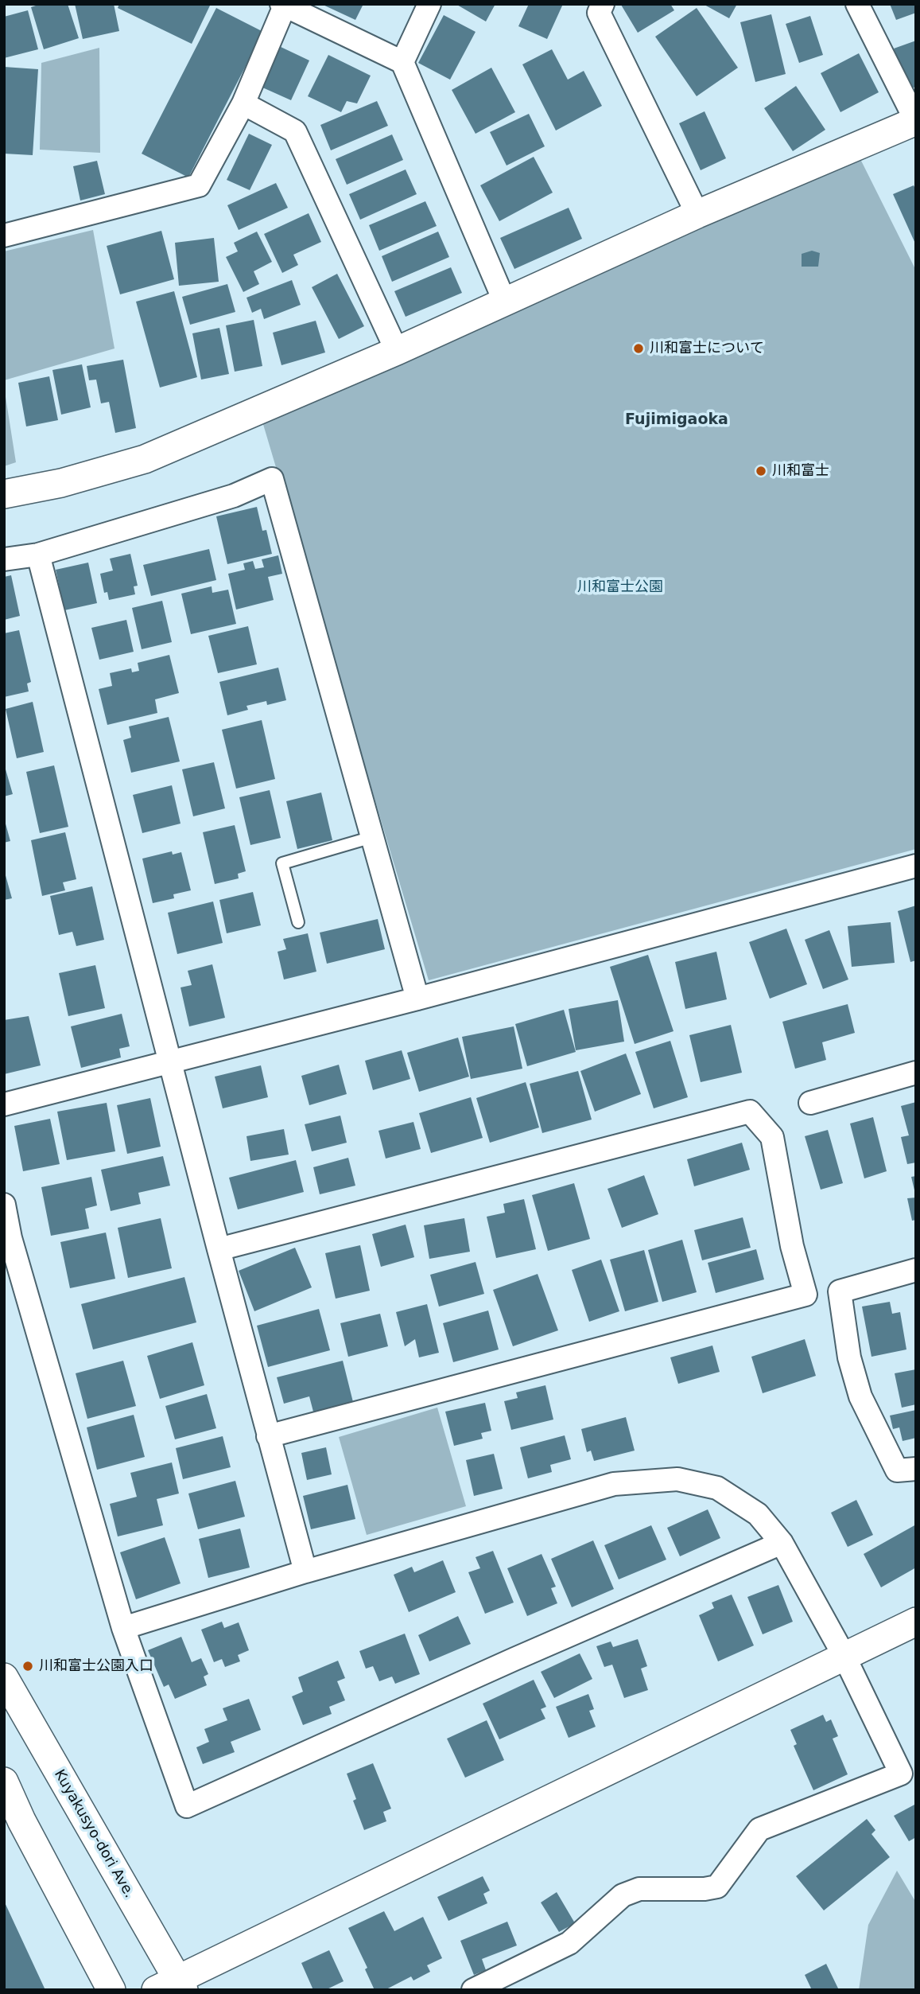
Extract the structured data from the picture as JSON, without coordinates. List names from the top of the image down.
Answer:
{
  "streets": {
    "street": ["Kuyakusyo-dori Ave."]
  },
  "districts": ["Fujimigaoka"],
  "parks": ["川和富士公園"],
  "places": ["川和富士について", "川和富士", "川和富士公園入口"]
}
